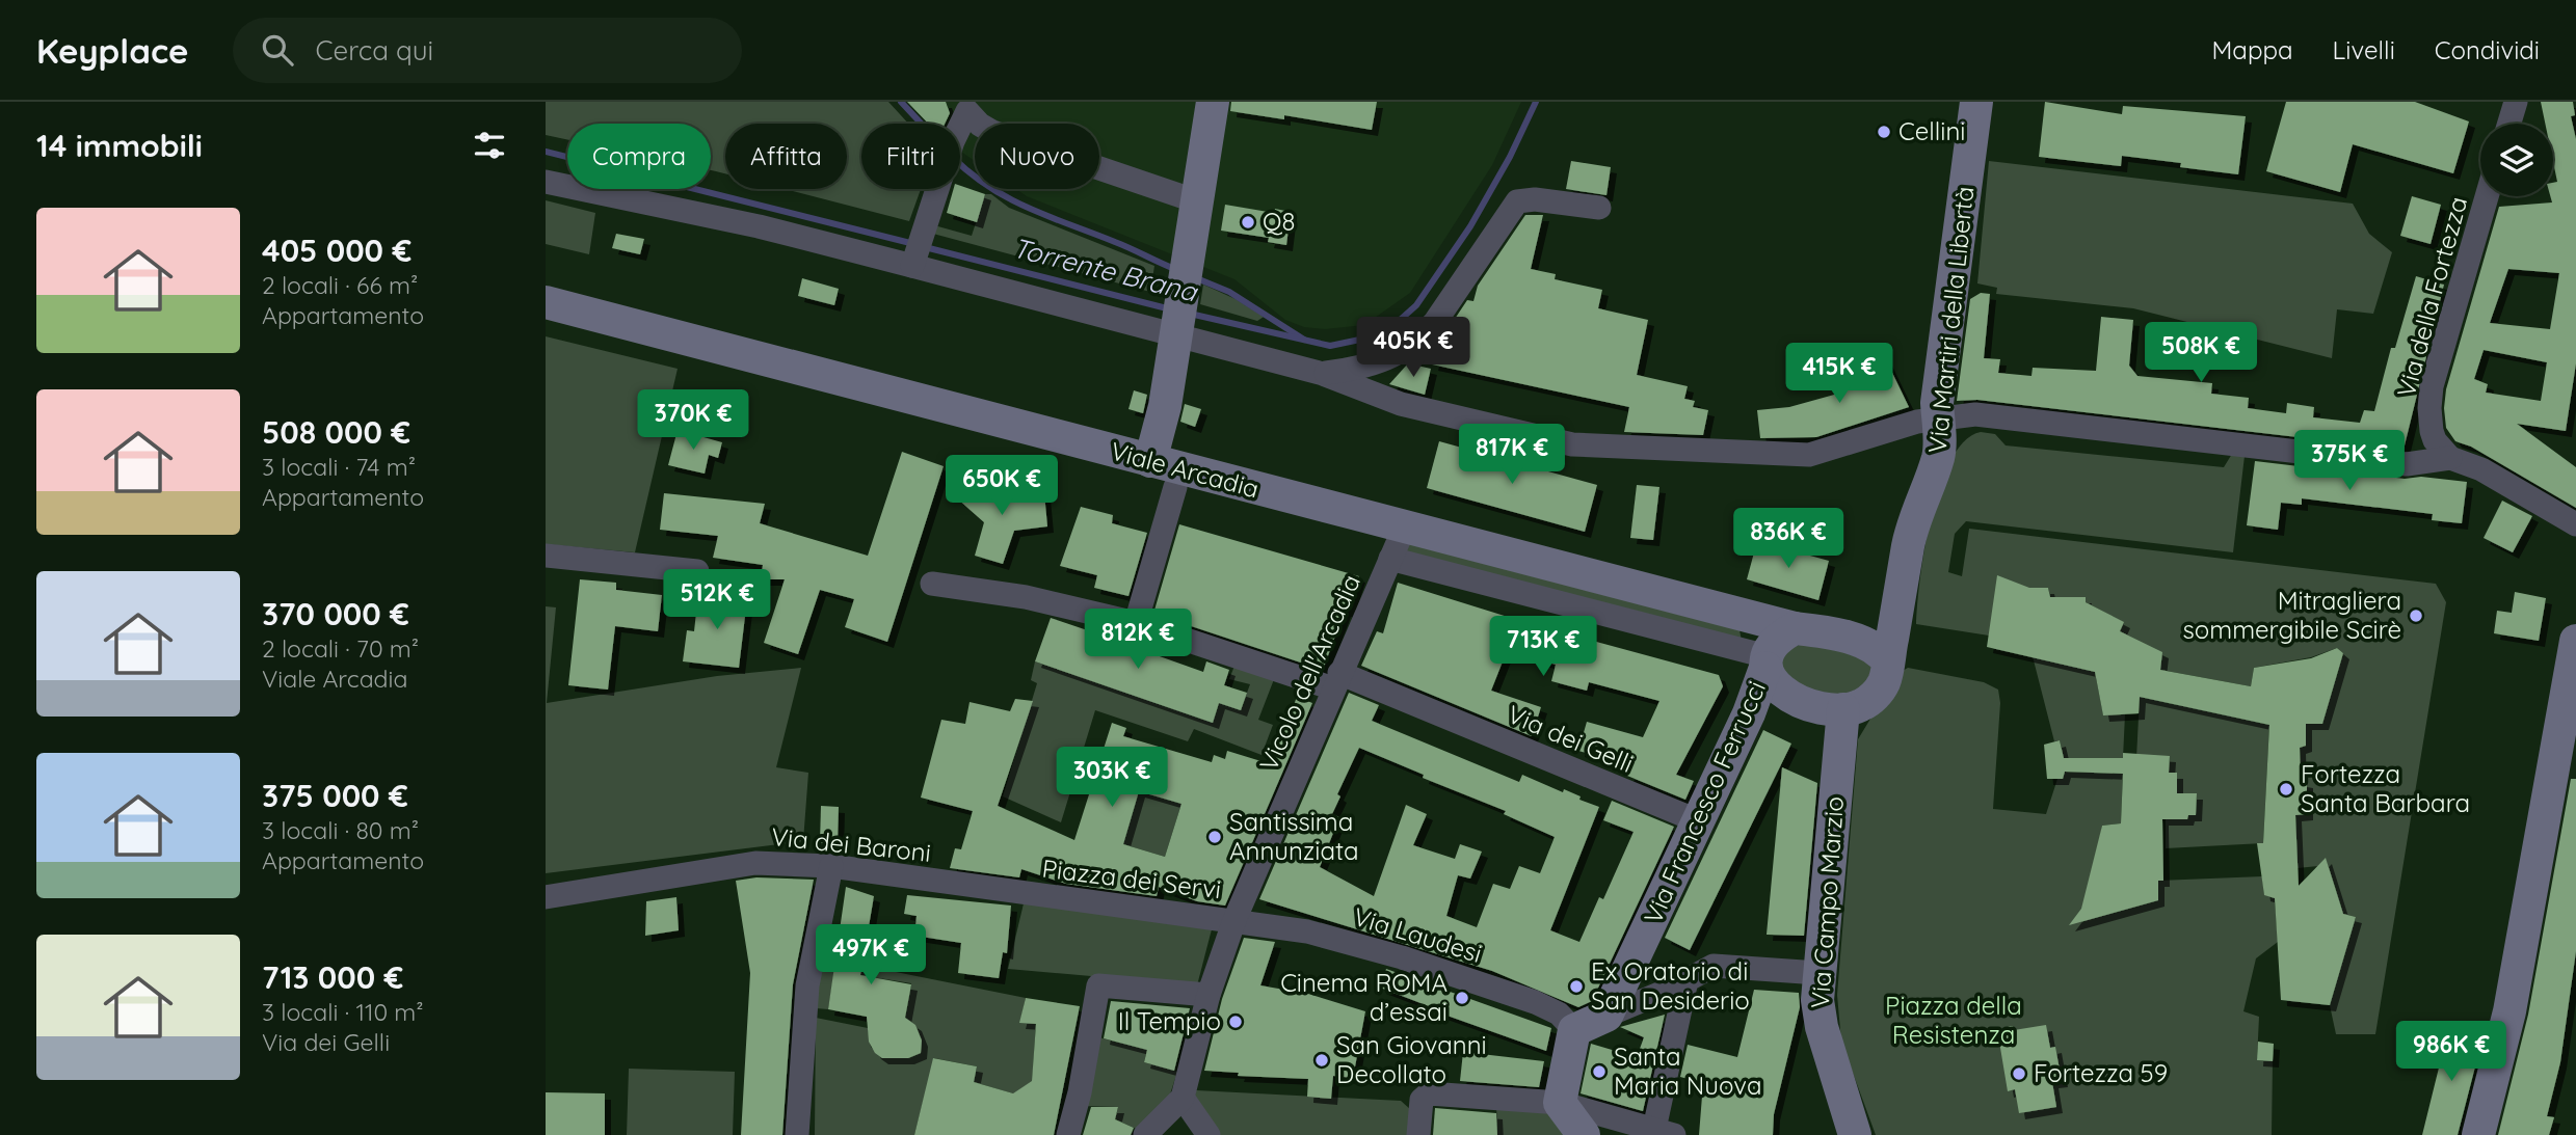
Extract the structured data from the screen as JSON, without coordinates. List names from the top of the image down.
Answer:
{
  "streets": {
    "street": [
      "Via della Fortezza",
      "Via Martiri della Libertà",
      "Viale Arcadia",
      "Vicolo dell'Arcadia",
      "Via dei Gelli",
      "Via Francesco Ferrucci",
      "Via dei Baroni",
      "Piazza dei Servi",
      "Via Campo Marzio",
      "Via Laudesi"
    ]
  },
  "crossings": [
    ["Via Martiri della Libertà", "Viale Arcadia"],
    ["Via Martiri della Libertà", "Via Francesco Ferrucci"],
    ["Via Martiri della Libertà", "Via Campo Marzio"],
    ["Viale Arcadia", "Vicolo dell'Arcadia"],
    ["Viale Arcadia", "Via Francesco Ferrucci"],
    ["Viale Arcadia", "Via Campo Marzio"],
    ["Vicolo dell'Arcadia", "Via dei Gelli"],
    ["Vicolo dell'Arcadia", "Piazza dei Servi"],
    ["Vicolo dell'Arcadia", "Via Laudesi"],
    ["Via dei Gelli", "Via Francesco Ferrucci"],
    ["Via Francesco Ferrucci", "Via Campo Marzio"],
    ["Via dei Baroni", "Piazza dei Servi"],
    ["Piazza dei Servi", "Via Laudesi"]
  ],
  "water": ["Torrente Brana"],
  "parks": ["Piazza della Resistenza"],
  "places": [
    "Cellini",
    "Q8",
    "Mitragliera sommergibile Scirè",
    "Fortezza Santa Barbara",
    "Santissima Annunziata",
    "Ex Oratorio di San Desiderio",
    "Cinema ROMA d’essai",
    "Il Tempio",
    "San Giovanni Decollato",
    "Santa Maria Nuova",
    "Fortezza 59"
  ],
  "page": {
    "header": "Keyplace",
    "search": "Cerca qui",
    "nav": ["Mappa", "Livelli", "Condividi"],
    "heading": "14 immobili",
    "chip": [
      "Compra",
      "Affitta",
      "Filtri",
      "Nuovo"
    ],
    "list": [
      {
        "name": "405 000 €",
        "note": "2 locali · 66 m² · Appartamento"
      },
      {
        "name": "508 000 €",
        "note": "3 locali · 74 m² · Appartamento"
      },
      {
        "name": "370 000 €",
        "note": "2 locali · 70 m² · Viale Arcadia"
      },
      {
        "name": "375 000 €",
        "note": "3 locali · 80 m² · Appartamento"
      },
      {
        "name": "713 000 €",
        "note": "3 locali · 110 m² · Via dei Gelli"
      }
    ],
    "price": [
      "405K €",
      "508K €",
      "415K €",
      "370K €",
      "817K €",
      "375K €",
      "650K €",
      "836K €",
      "512K €",
      "812K €",
      "713K €",
      "303K €",
      "497K €",
      "986K €"
    ]
  }
}
